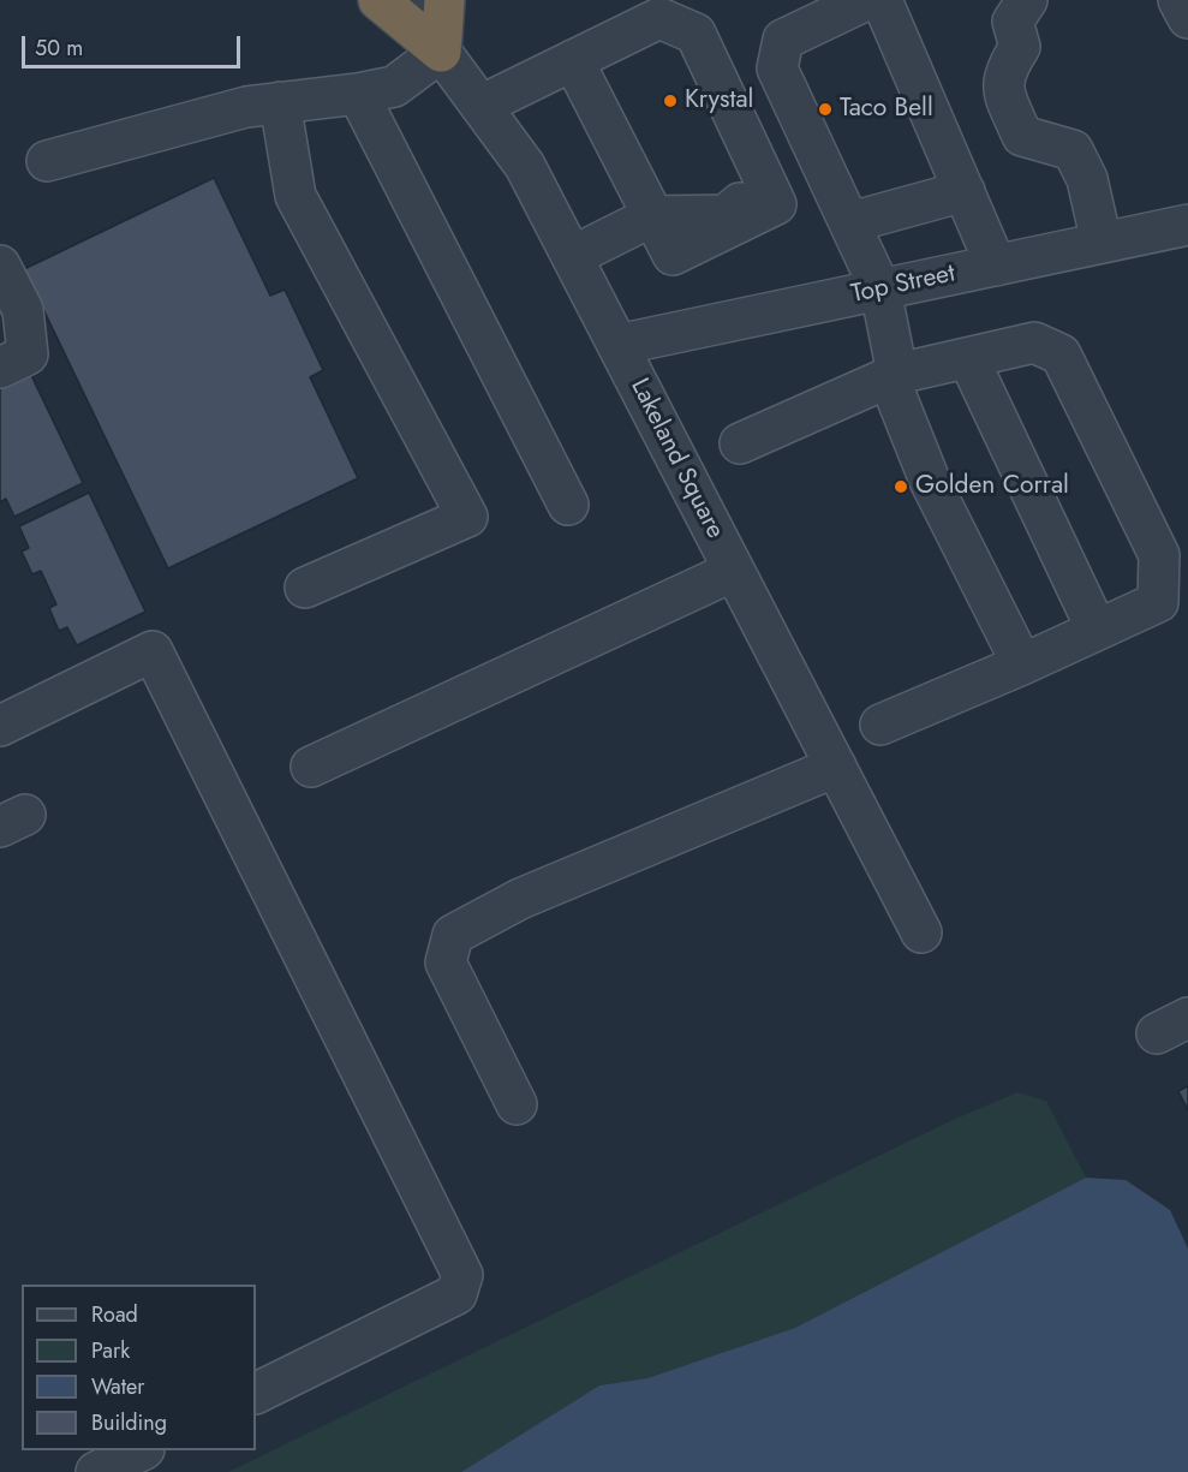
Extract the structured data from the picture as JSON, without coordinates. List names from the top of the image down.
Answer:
{
  "streets": {
    "street": ["Top Street", "Lakeland Square"]
  },
  "crossings": [
    ["Top Street", "Lakeland Square"]
  ],
  "places": ["Krystal", "Taco Bell", "Golden Corral"],
  "legend": [
    "Road",
    "Park",
    "Water",
    "Building"
  ],
  "scale_bar": "50 m"
}
